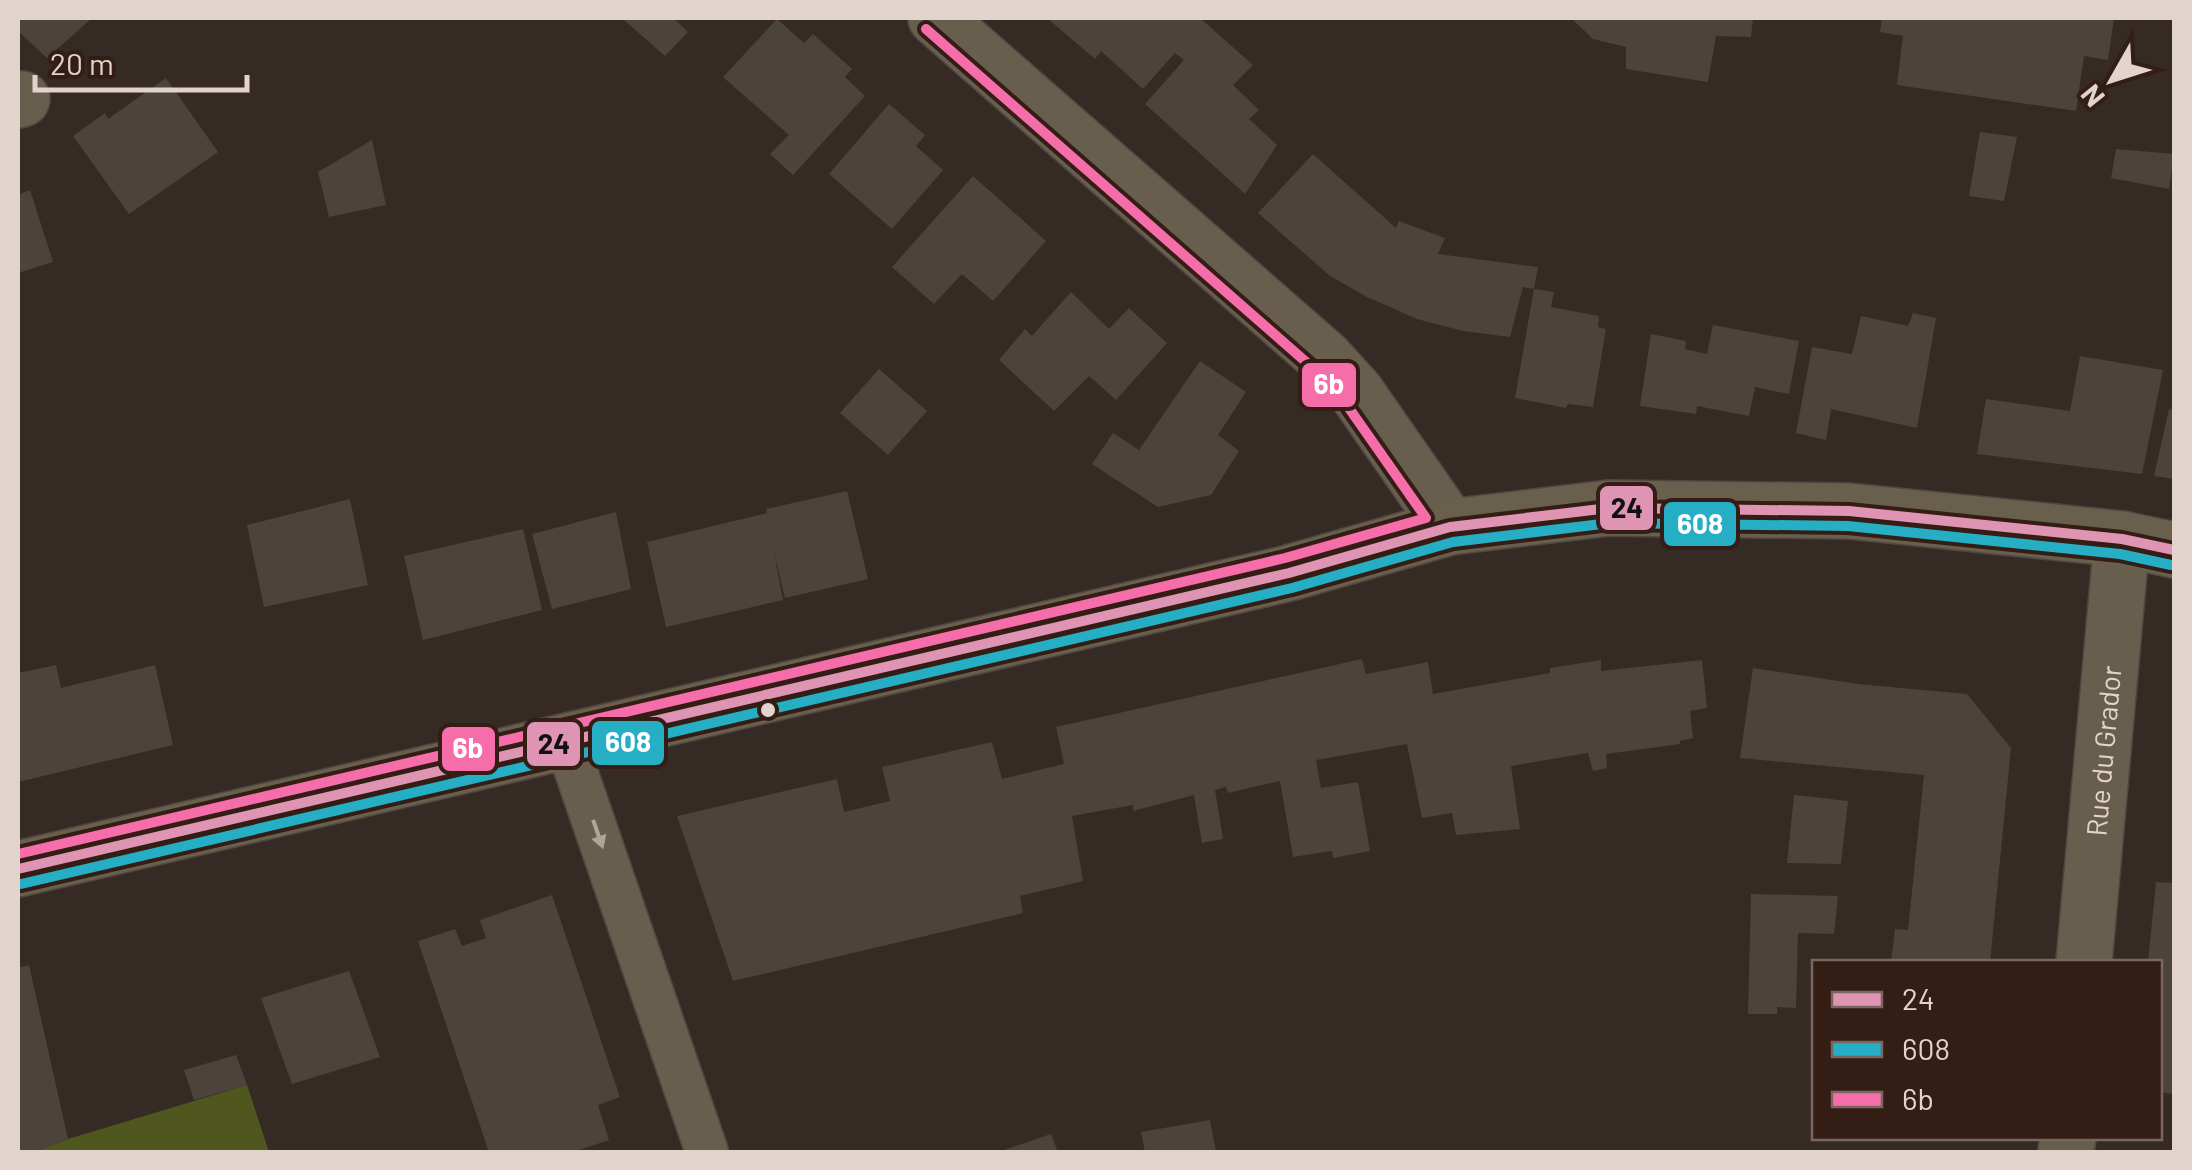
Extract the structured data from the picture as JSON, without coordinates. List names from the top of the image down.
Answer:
{
  "streets": {
    "street": ["Rue du Grador"]
  },
  "lines": ["transit line 6b", "transit line 24", "transit line 608"],
  "legend": ["24", "608", "6b"],
  "scale_bar": "20 m",
  "north": "bottom left"
}
